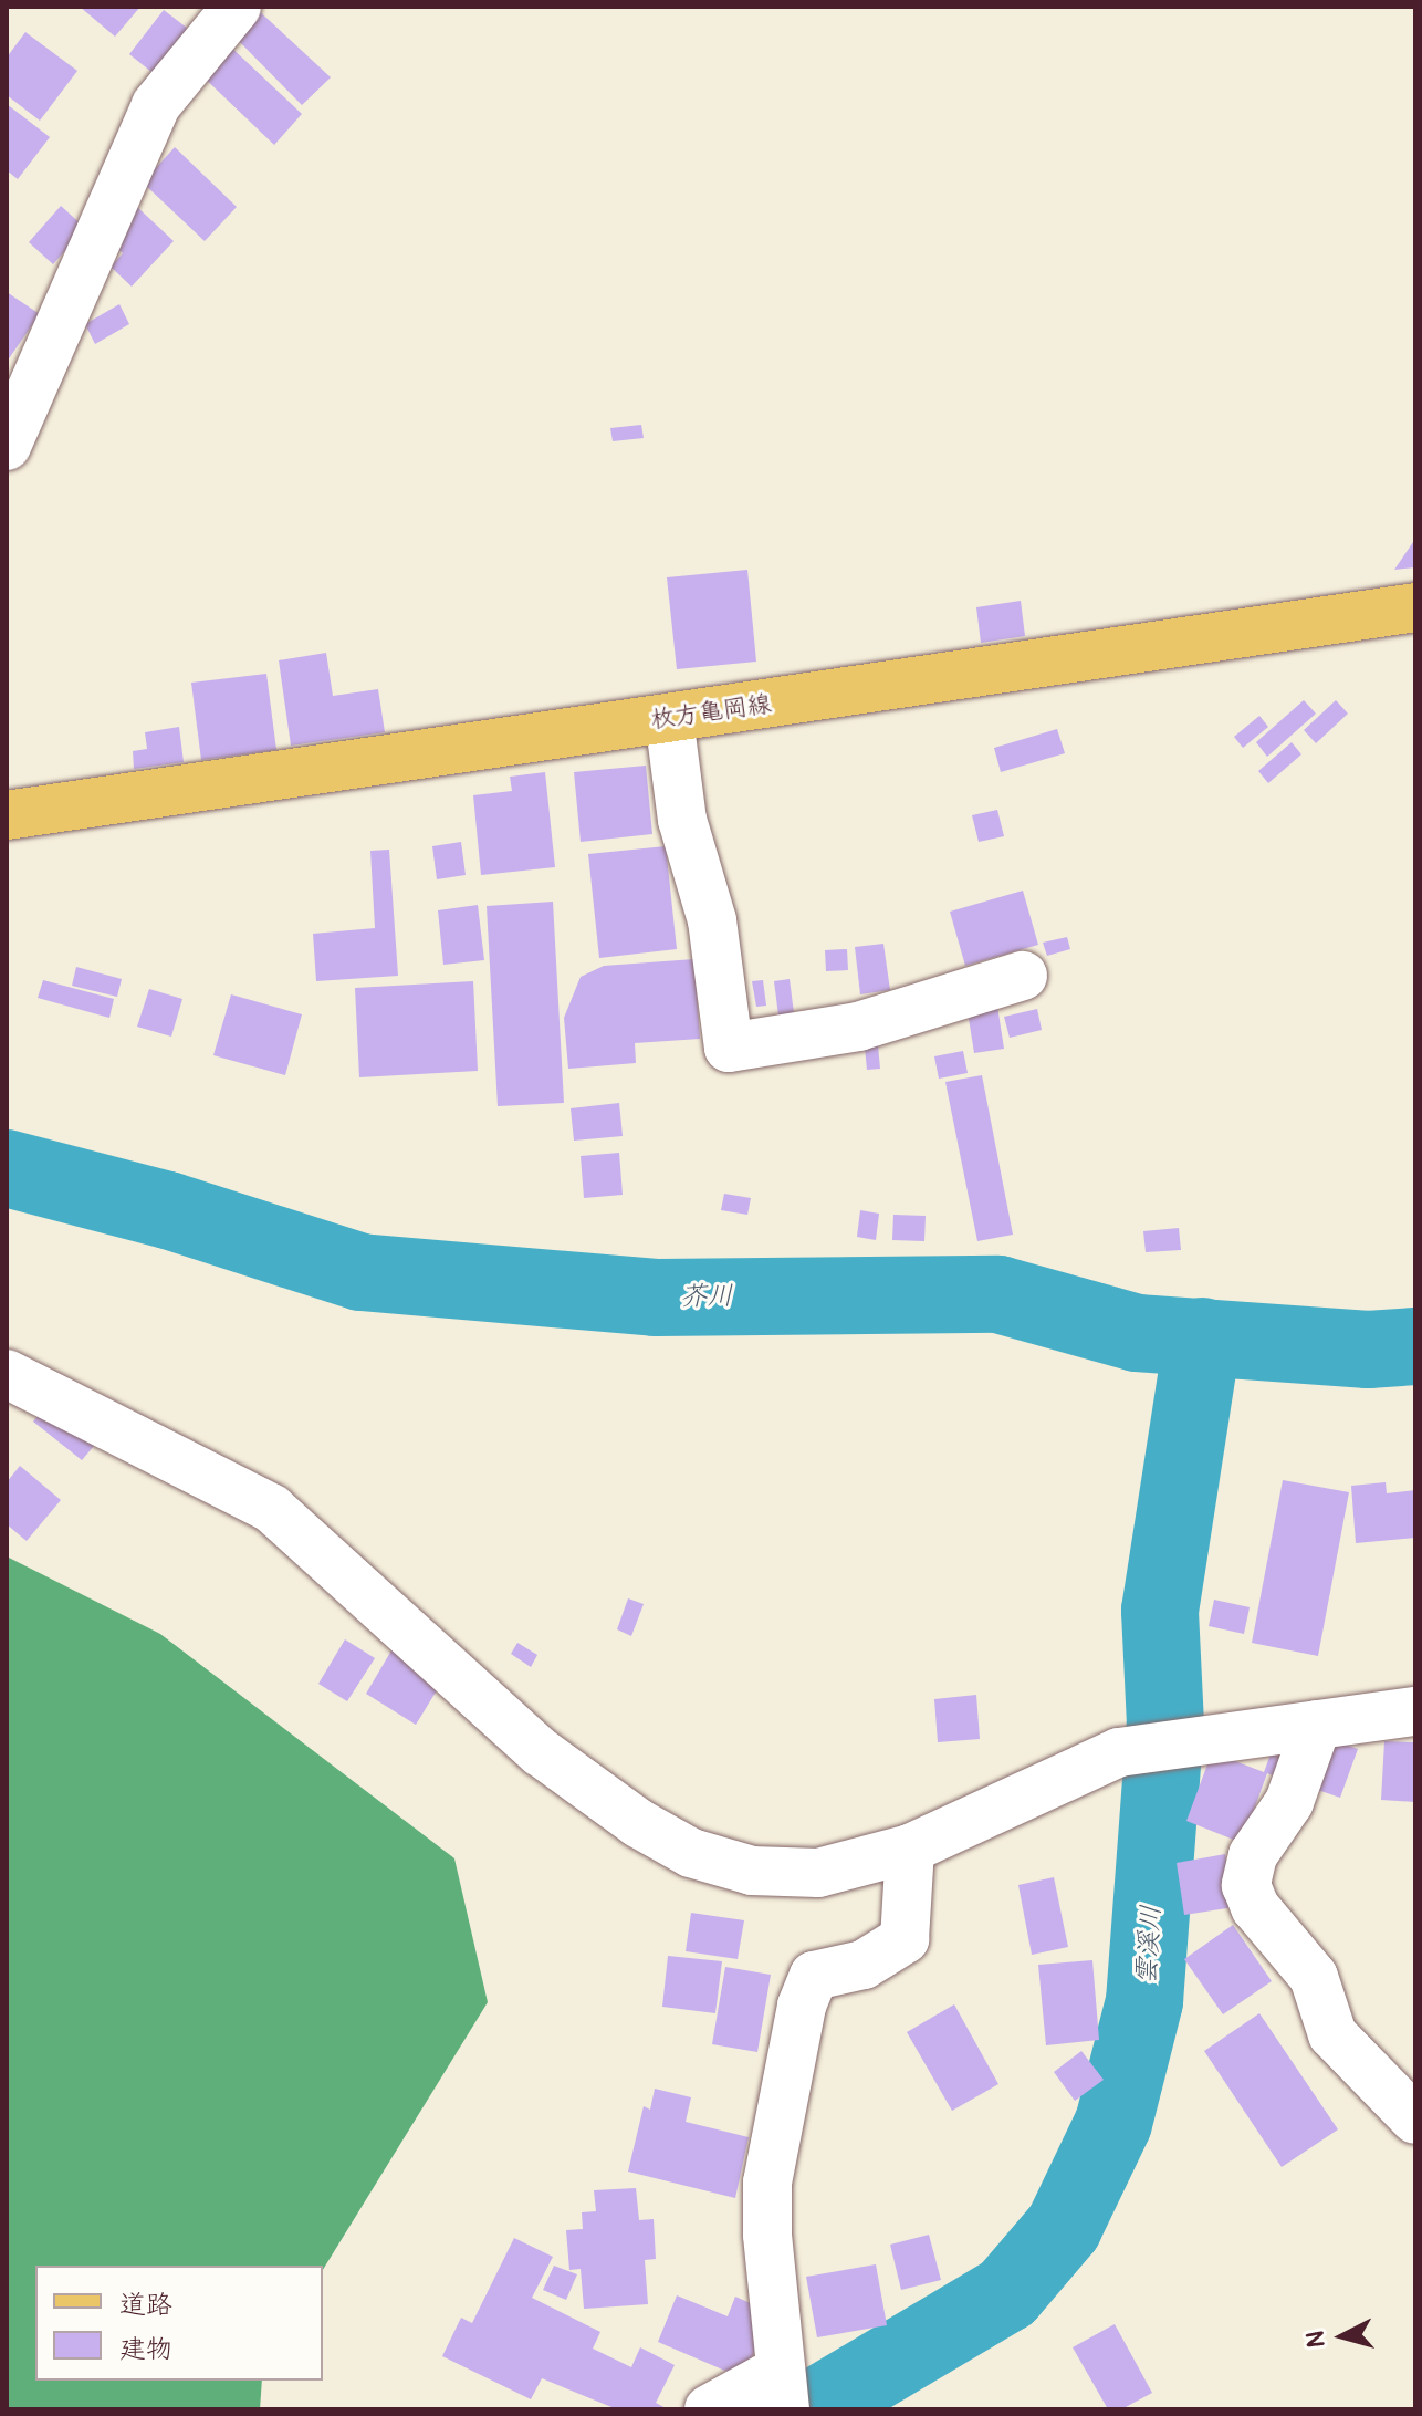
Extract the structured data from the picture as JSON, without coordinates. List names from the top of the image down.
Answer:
{
  "streets": {
    "main road": ["枚方亀岡線"]
  },
  "water": ["芥川", "雲溪川"],
  "legend": ["道路", "建物"],
  "north": "left"
}
